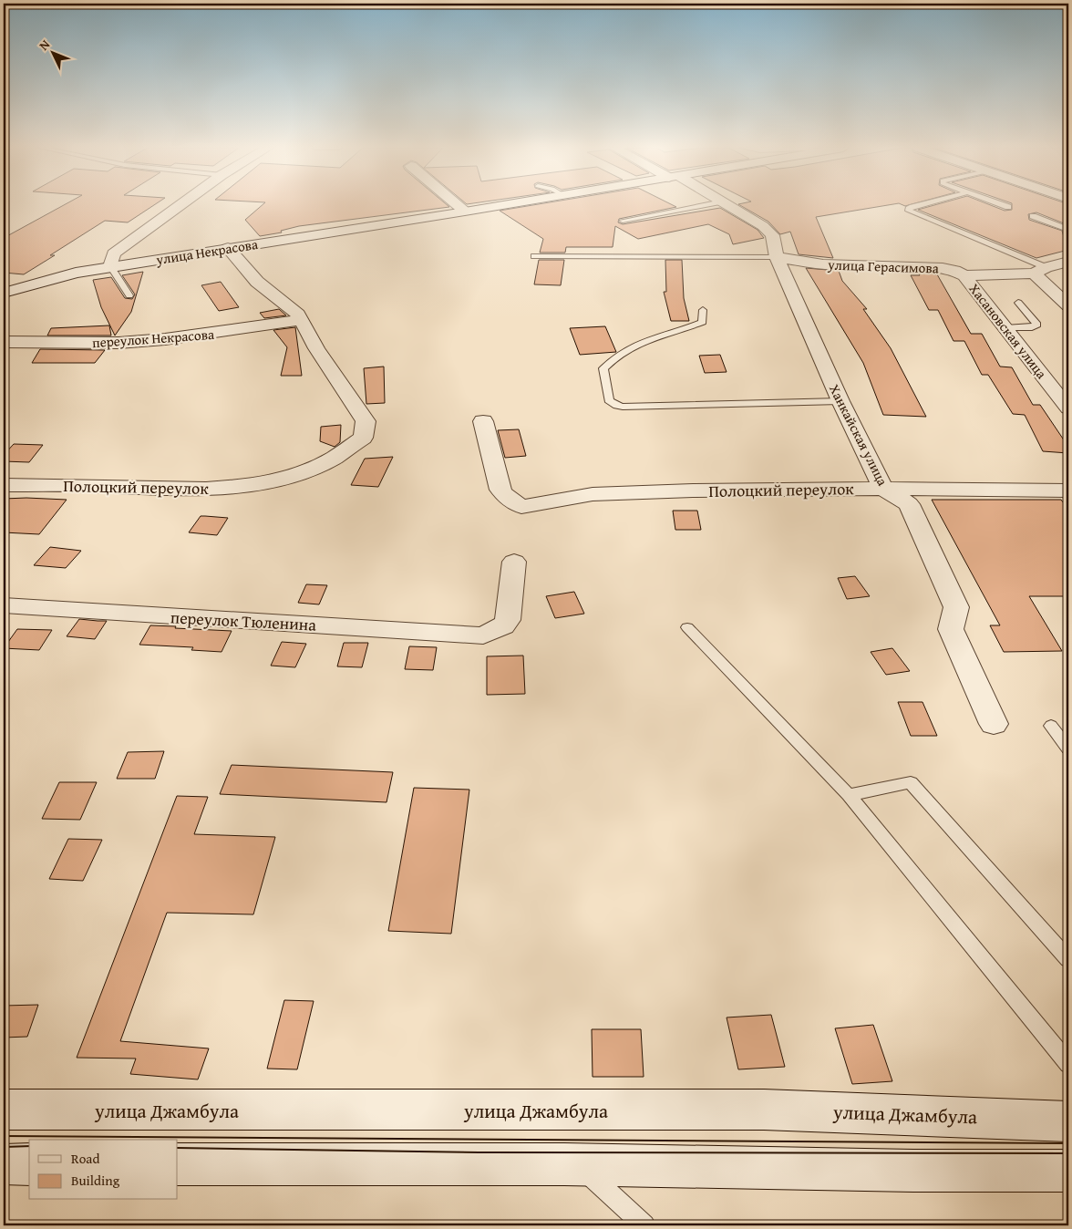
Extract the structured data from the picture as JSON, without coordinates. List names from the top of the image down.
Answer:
{
  "streets": {
    "street": [
      "улица Некрасова",
      "улица Герасимова",
      "Хасановская улица",
      "переулок Некрасова",
      "Ханкайская улица",
      "Полоцкий переулок",
      "переулок Тюленина",
      "улица Джамбула"
    ]
  },
  "crossings": [
    ["улица Некрасова", "Полоцкий переулок"],
    ["улица Герасимова", "Хасановская улица"],
    ["улица Герасимова", "Ханкайская улица"],
    ["переулок Некрасова", "Полоцкий переулок"],
    ["Ханкайская улица", "Полоцкий переулок"]
  ],
  "legend": ["Road", "Building"],
  "north": "top left"
}
